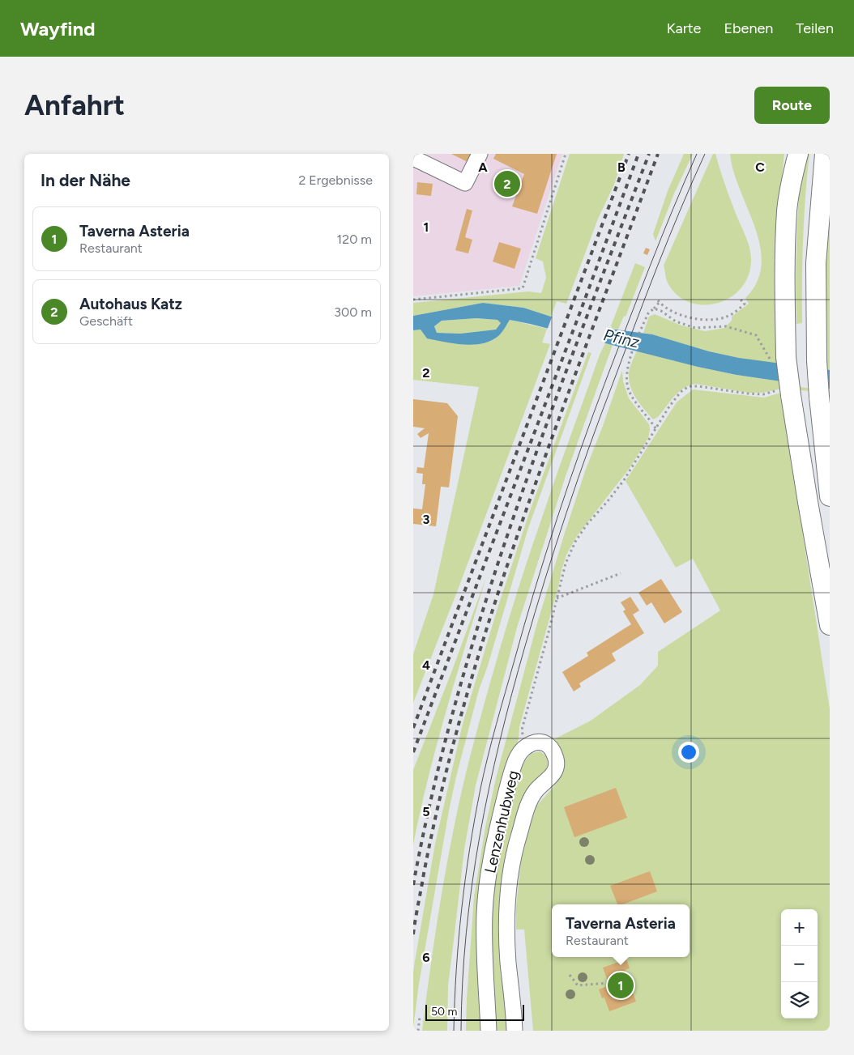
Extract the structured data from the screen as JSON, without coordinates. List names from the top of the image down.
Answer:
{
  "streets": {
    "street": ["Lenzenhubweg"]
  },
  "water": ["Pfinz"],
  "scale_bar": "50 m",
  "page": {
    "header": "Wayfind",
    "nav": ["Karte", "Ebenen", "Teilen"],
    "buttons": "Route",
    "title": "Anfahrt",
    "heading": ["In der Nähe", "2 Ergebnisse"],
    "pins": ["2", "1"],
    "list": [
      {
        "mark": "1",
        "name": "Taverna Asteria",
        "note": "Restaurant",
        "value": "120 m"
      },
      {
        "mark": "2",
        "name": "Autohaus Katz",
        "note": "Geschäft",
        "value": "300 m"
      }
    ],
    "popup": ["Taverna Asteria", "Restaurant"],
    "map_buttons": ["+", "−"],
    "scale": "50 m"
  },
  "grid": {
    "columns": ["A", "B", "C"],
    "rows": [
      "1",
      "2",
      "3",
      "4",
      "5",
      "6"
    ]
  }
}
